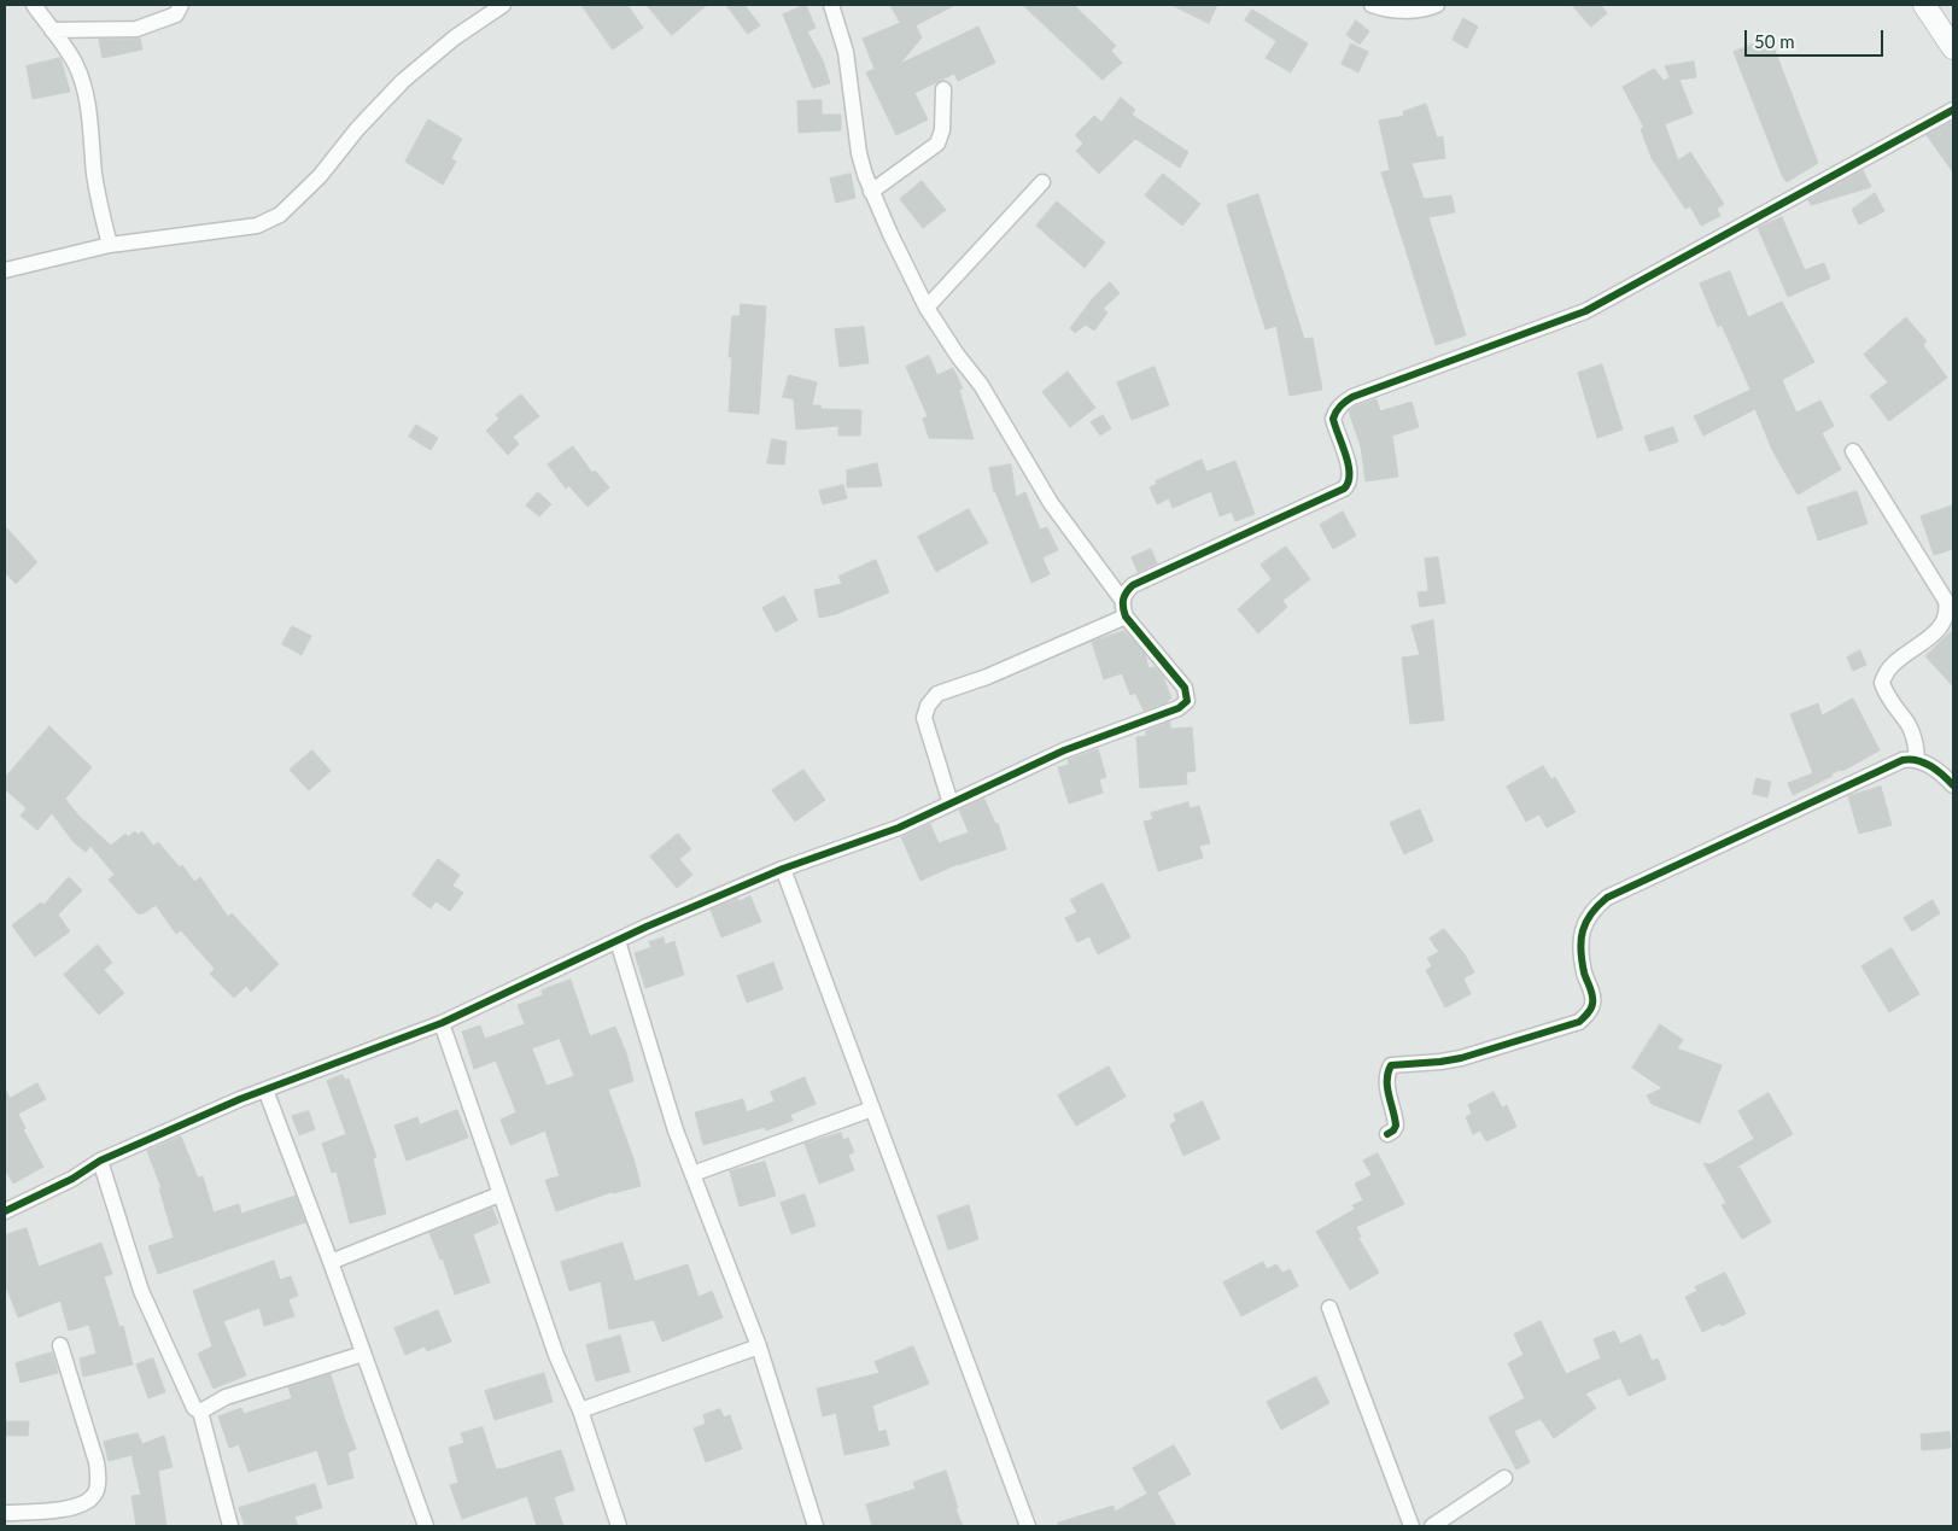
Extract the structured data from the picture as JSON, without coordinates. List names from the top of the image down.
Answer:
{
  "scale_bar": "50 m"
}
